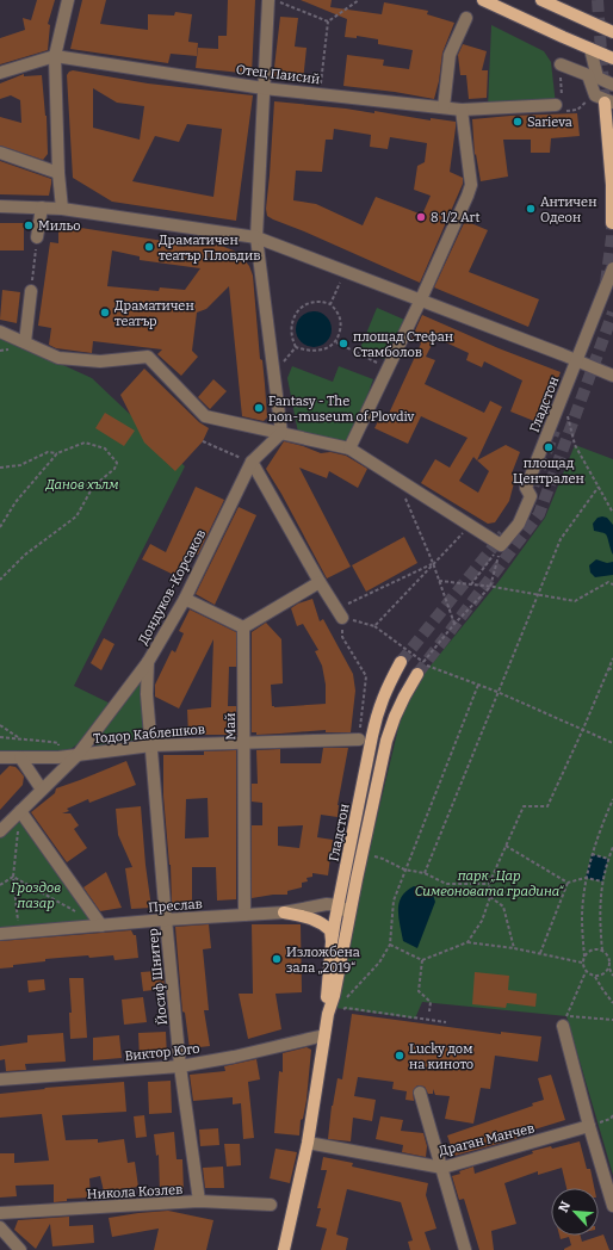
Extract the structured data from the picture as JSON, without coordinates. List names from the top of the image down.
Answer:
{
  "streets": {
    "main road": ["Гладстон"],
    "street": [
      "Отец Паисий",
      "Дондуков-Корсаков",
      "Май",
      "Тодор Каблешков",
      "Преслав",
      "Йосиф Шнитер",
      "Виктор Юго",
      "Драган Манчев",
      "Никола Козлев"
    ]
  },
  "crossings": [
    ["Гладстон", "Преслав"],
    ["Гладстон", "Виктор Юго"],
    ["Гладстон", "Драган Манчев"],
    ["Дондуков-Корсаков", "Тодор Каблешков"],
    ["Дондуков-Корсаков", "Йосиф Шнитер"],
    ["Май", "Тодор Каблешков"],
    ["Май", "Преслав"],
    ["Тодор Каблешков", "Йосиф Шнитер"],
    ["Преслав", "Йосиф Шнитер"],
    ["Йосиф Шнитер", "Виктор Юго"],
    ["Йосиф Шнитер", "Никола Козлев"]
  ],
  "parks": ["Данов хълм", "парк „Цар Симеоновата градина“", "Гроздов пазар"],
  "places": [
    "Sarieva",
    "Античен Одеон",
    "8 1/2 Art",
    "Мильо",
    "Драматичен театър Пловдив",
    "Драматичен театър",
    "площад Стефан Стамболов",
    "Fantasy - The non-museum of Plovdiv",
    "площад Централен",
    "Изложбена зала „2019“",
    "Lucky дом на киното"
  ],
  "north": "top left"
}
